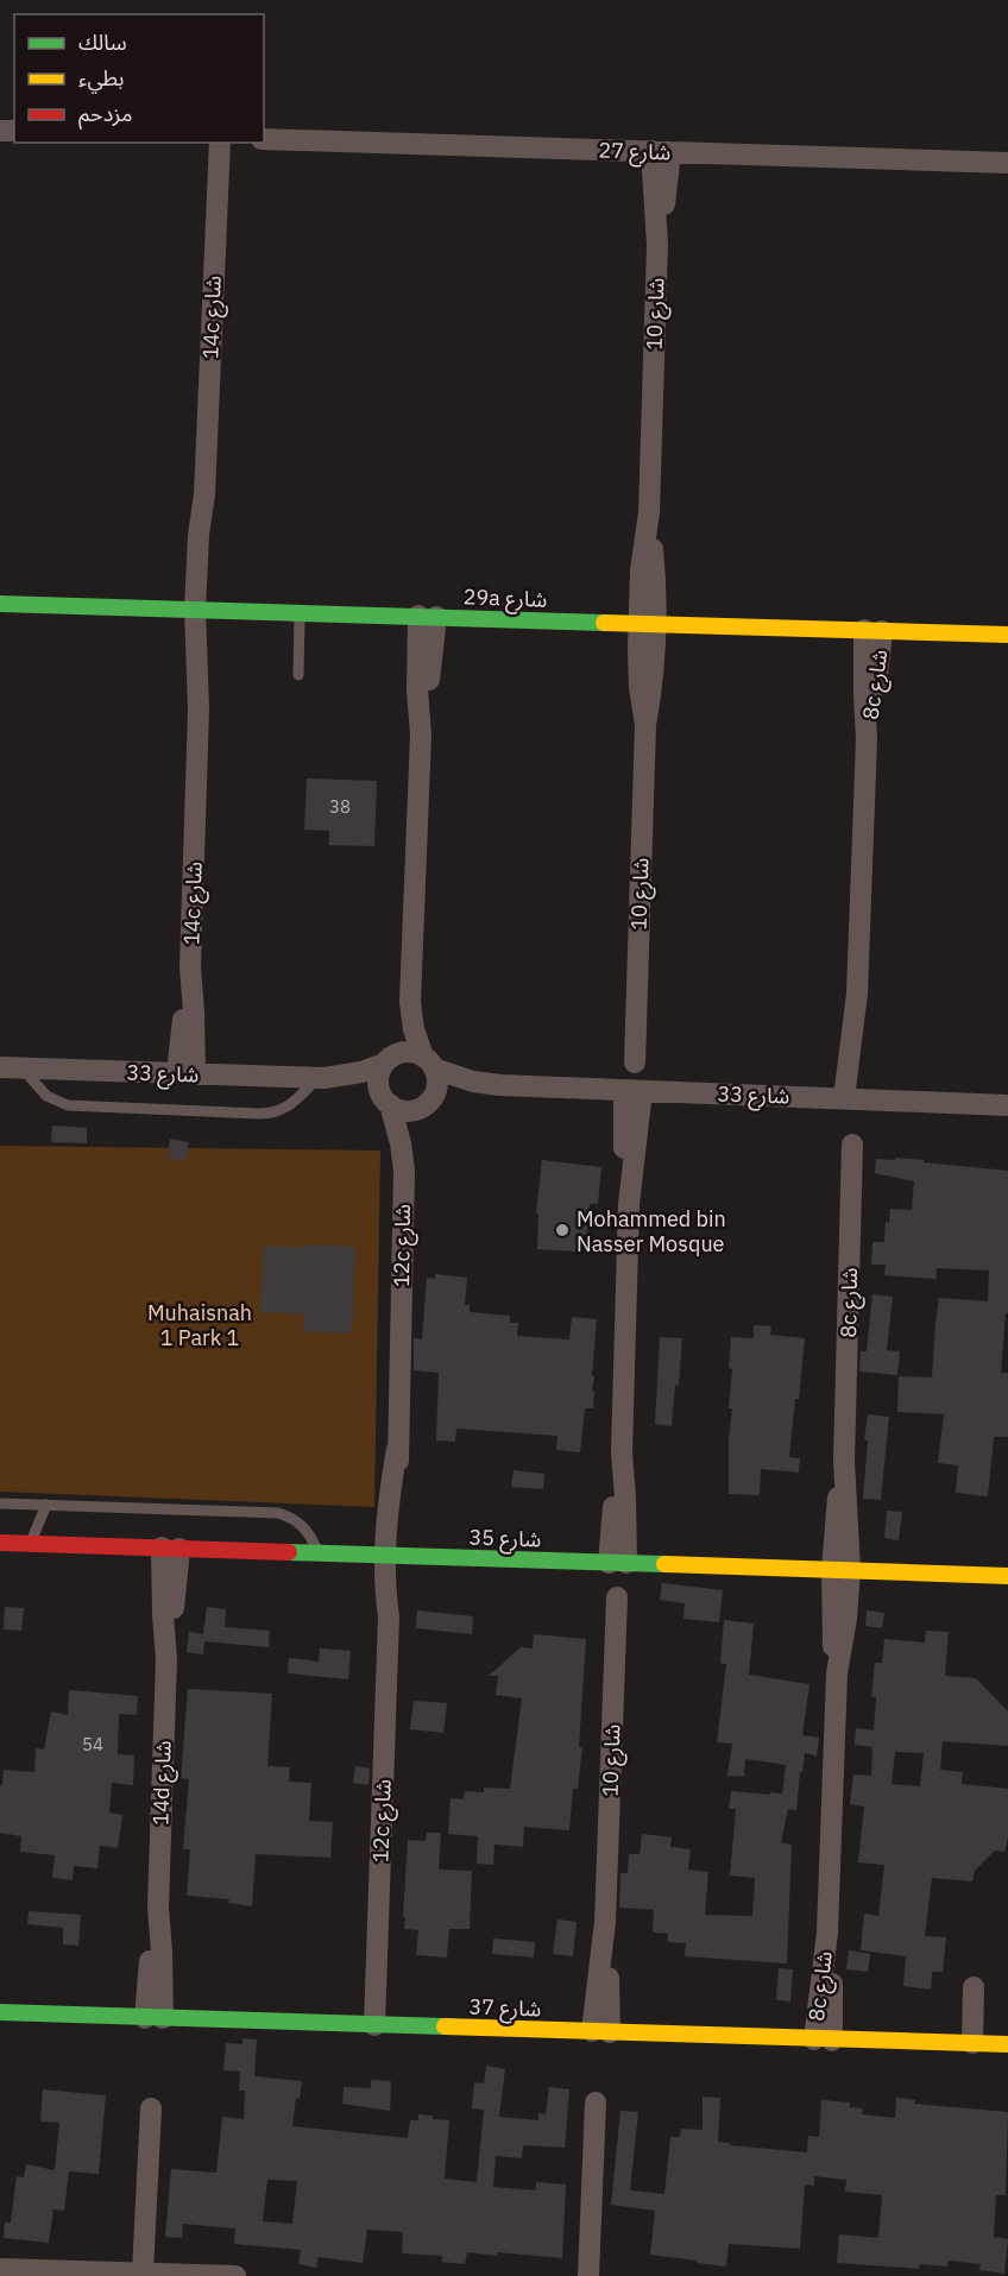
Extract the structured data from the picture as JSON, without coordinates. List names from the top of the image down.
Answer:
{
  "streets": {
    "street": [
      "شارع 27",
      "شارع 10",
      "14c شارع",
      "29a شارع",
      "8c شارع",
      "شارع 33",
      "12c شارع",
      "شارع 35",
      "14d شارع",
      "شارع 37"
    ]
  },
  "crossings": [
    ["شارع 27", "شارع 10"],
    ["شارع 10", "29a شارع"],
    ["شارع 10", "شارع 37"],
    ["14c شارع", "29a شارع"],
    ["14c شارع", "شارع 33"],
    ["29a شارع", "8c شارع"],
    ["8c شارع", "شارع 33"],
    ["8c شارع", "شارع 35"],
    ["8c شارع", "شارع 37"],
    ["شارع 33", "12c شارع"],
    ["12c شارع", "شارع 35"],
    ["12c شارع", "شارع 37"],
    ["شارع 35", "14d شارع"],
    ["14d شارع", "شارع 37"]
  ],
  "parks": ["Muhaisnah 1 Park 1"],
  "places": ["Mohammed bin Nasser Mosque"],
  "house_numbers": ["38", "54"],
  "legend": ["سالك", "بطيء", "مزدحم"]
}
